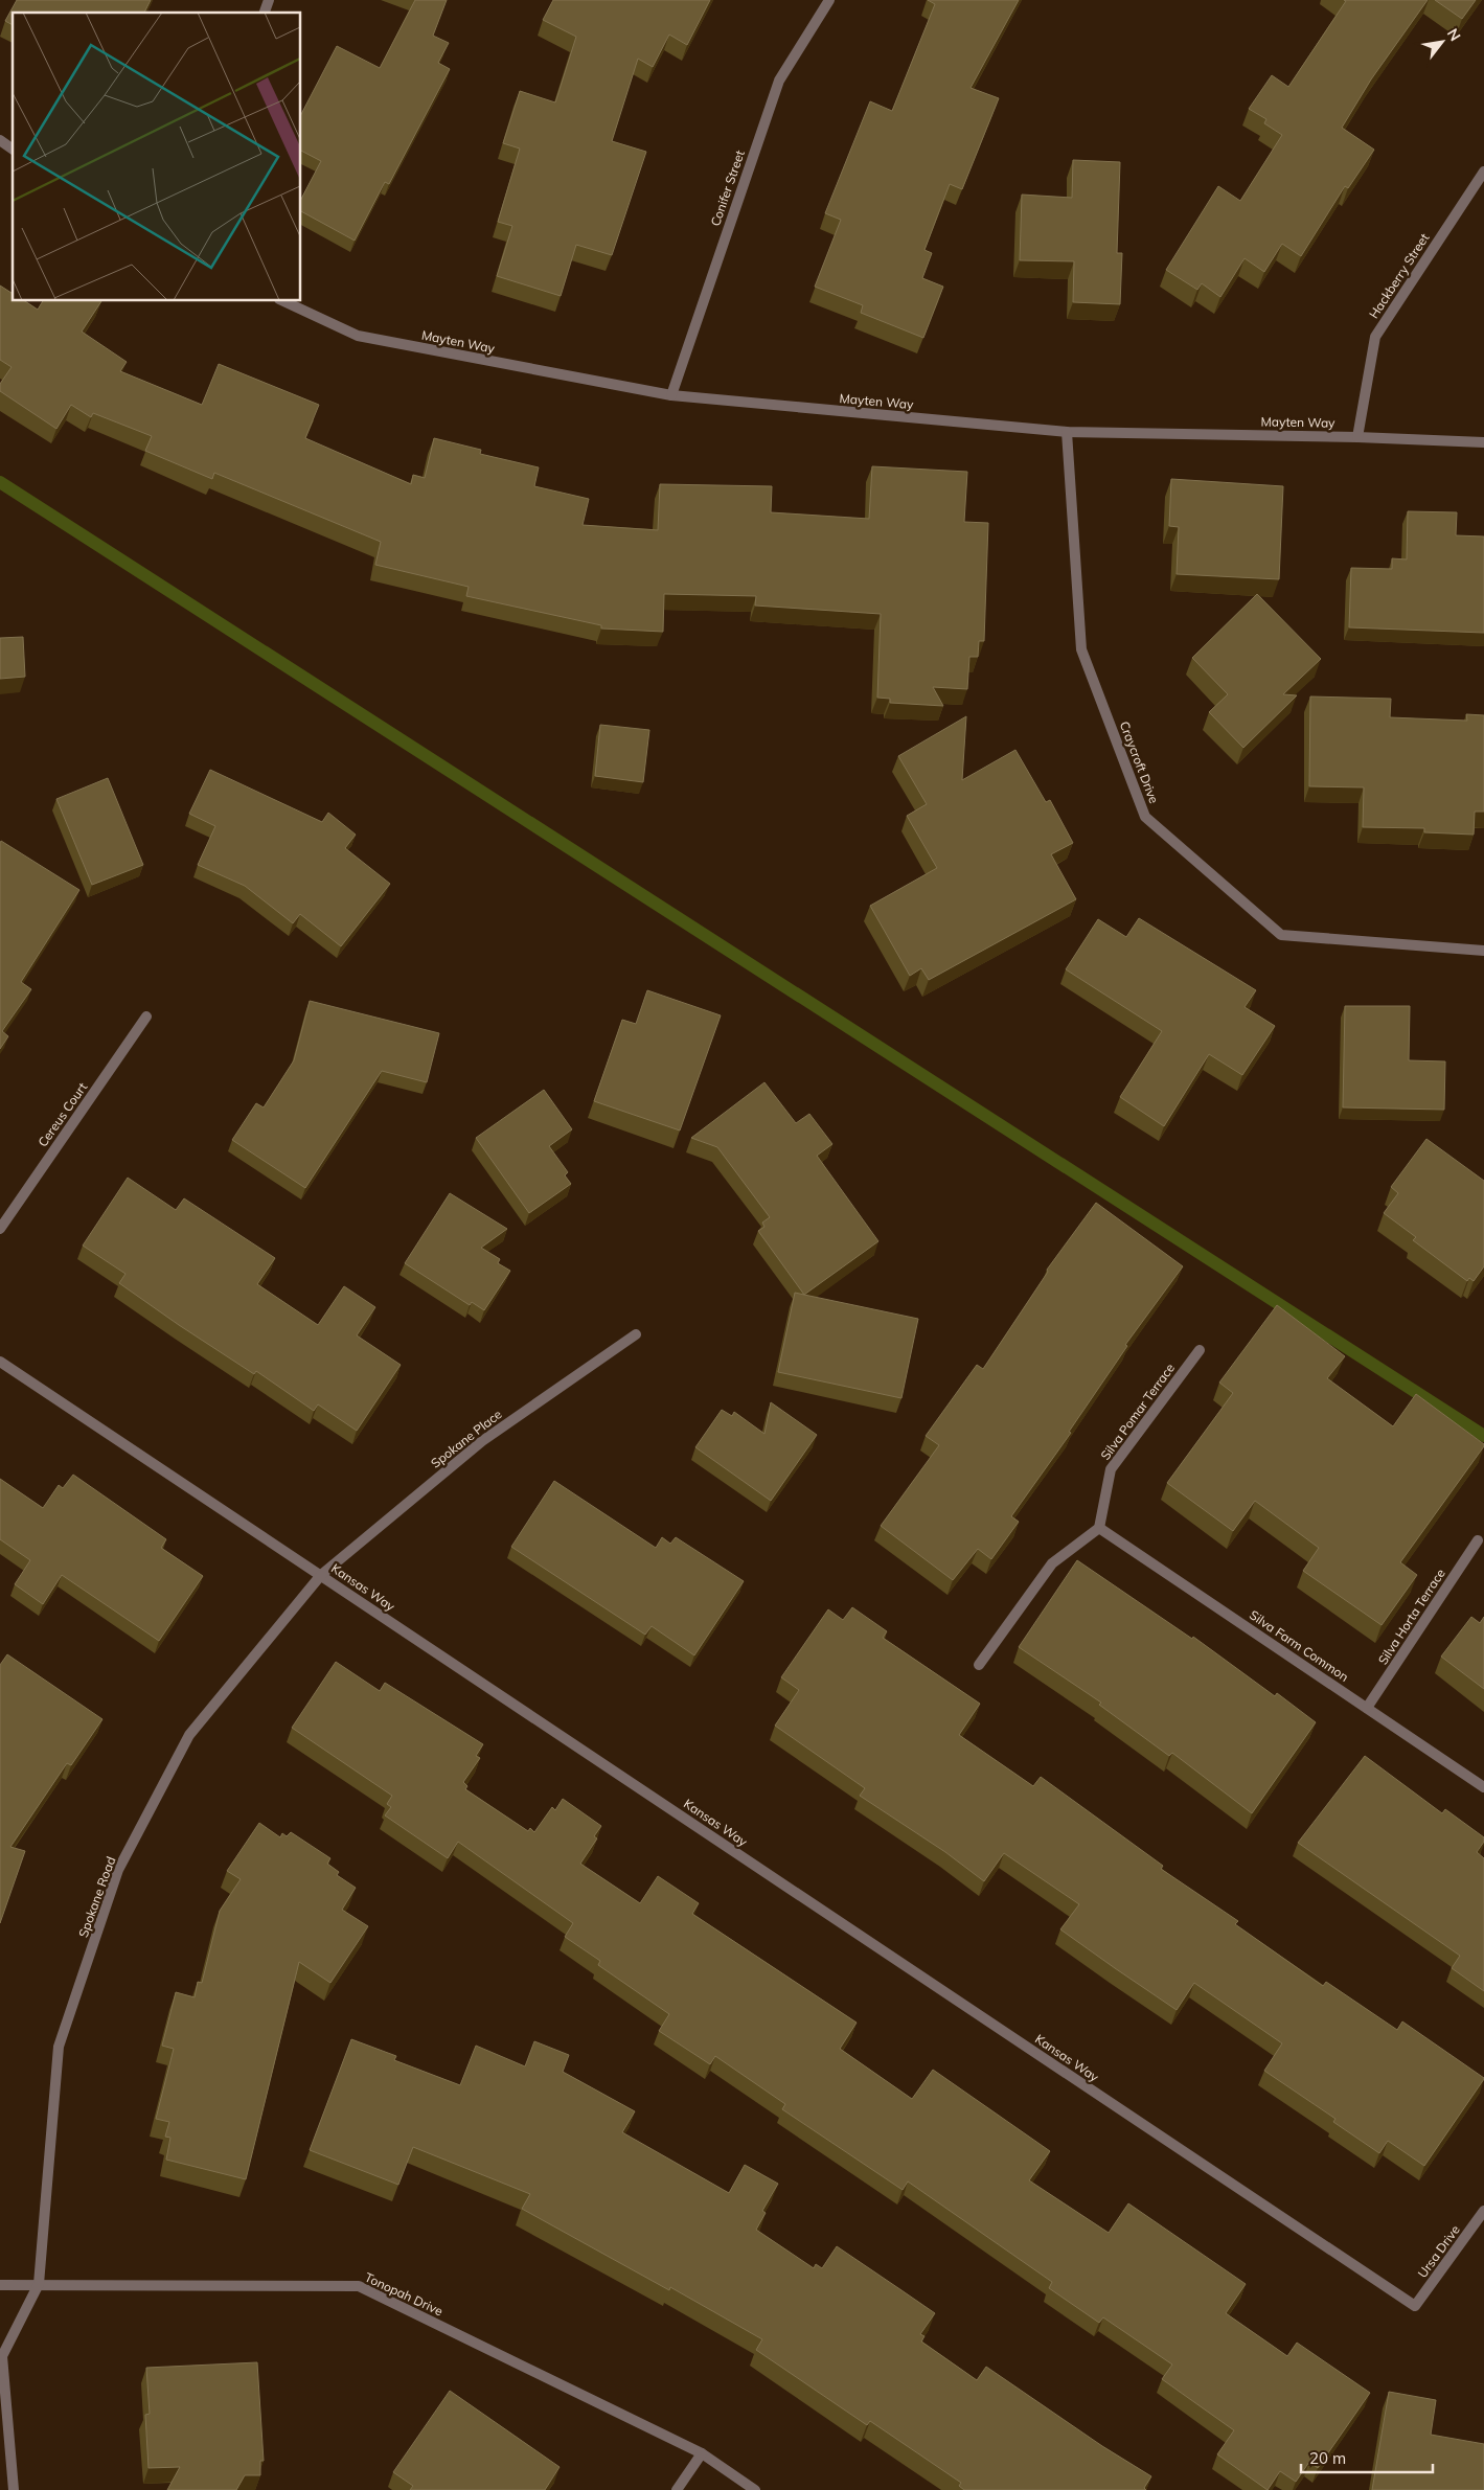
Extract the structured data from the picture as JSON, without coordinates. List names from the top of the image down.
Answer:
{
  "streets": {
    "street": [
      "Conifer Street",
      "Hackberry Street",
      "Mayten Way",
      "Craycroft Drive",
      "Cereus Court",
      "Silva Pomar Terrace",
      "Spokane Place",
      "Kansas Way",
      "Silva Horta Terrace",
      "Silva Farm Common",
      "Spokane Road",
      "Ursa Drive",
      "Tonopah Drive"
    ]
  },
  "crossings": [
    ["Conifer Street", "Mayten Way"],
    ["Hackberry Street", "Mayten Way"],
    ["Mayten Way", "Craycroft Drive"],
    ["Silva Pomar Terrace", "Silva Farm Common"],
    ["Spokane Place", "Kansas Way"],
    ["Spokane Place", "Spokane Road"],
    ["Kansas Way", "Spokane Road"],
    ["Kansas Way", "Ursa Drive"],
    ["Silva Horta Terrace", "Silva Farm Common"],
    ["Spokane Road", "Tonopah Drive"]
  ],
  "scale_bar": "20 m",
  "north": "top right"
}
